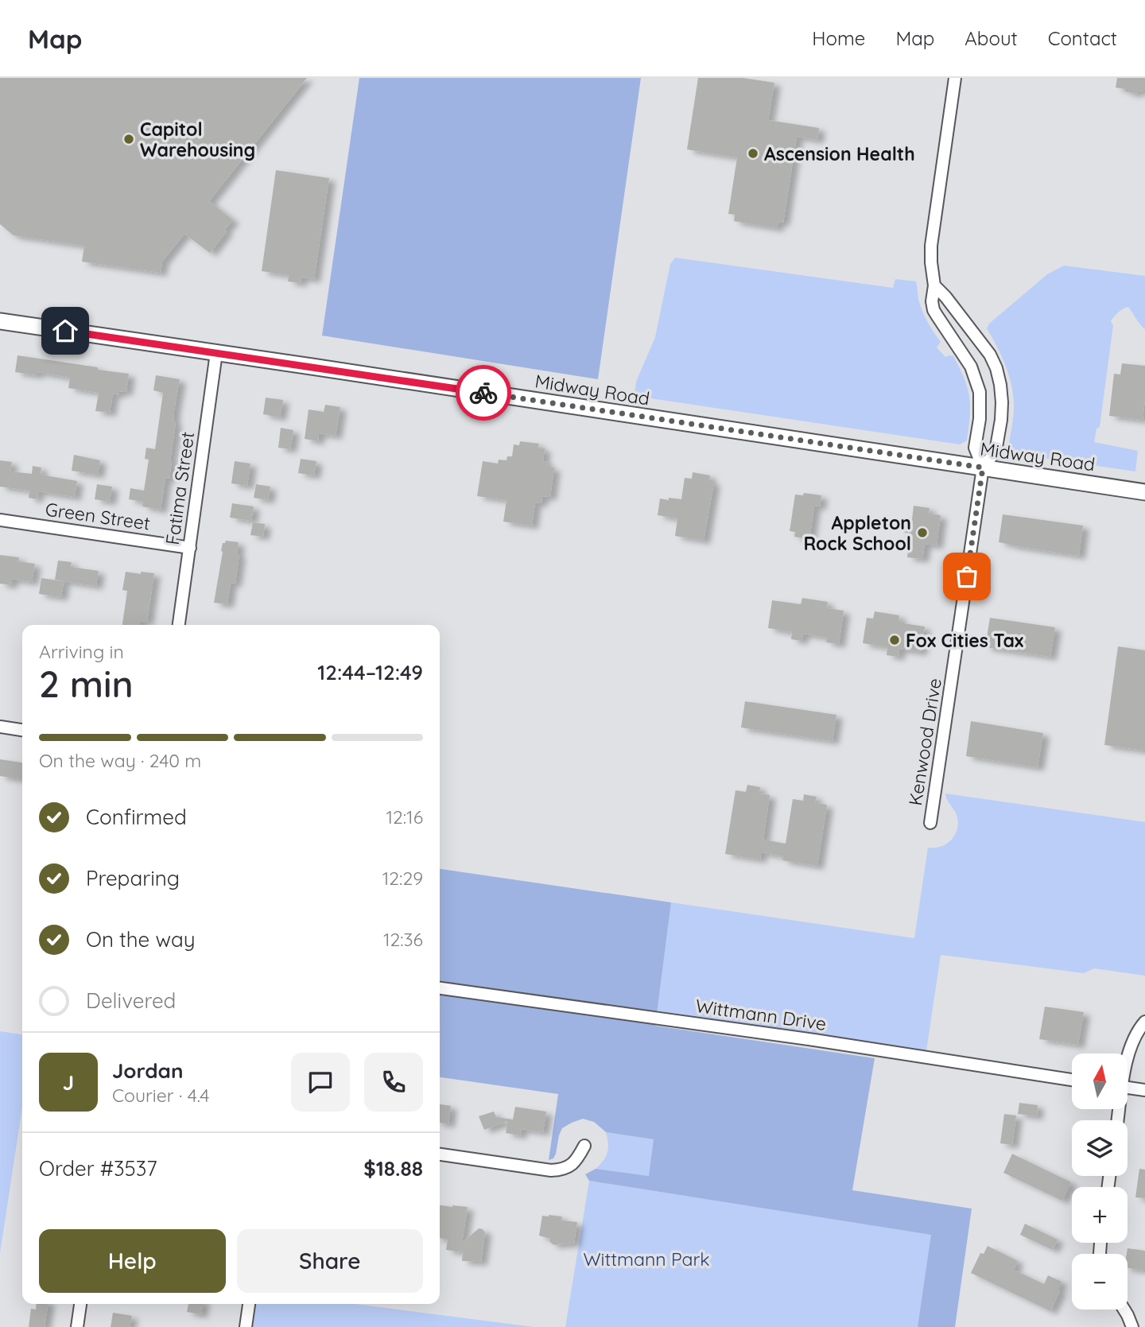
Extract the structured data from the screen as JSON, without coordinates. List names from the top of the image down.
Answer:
{
  "streets": {
    "main road": ["Midway Road"],
    "street": [
      "Fatima Street",
      "Green Street",
      "Kenwood Drive",
      "Wittmann Drive"
    ]
  },
  "crossings": [
    ["Midway Road", "Fatima Street"],
    ["Midway Road", "Kenwood Drive"],
    ["Fatima Street", "Green Street"]
  ],
  "parks": ["Wittmann Park"],
  "places": [
    "Capitol Warehousing",
    "Ascension Health",
    "Appleton Rock School",
    "Fox Cities Tax"
  ],
  "north": "top",
  "page": {
    "header": "Map",
    "nav": [
      "Home",
      "Map",
      "About",
      "Contact"
    ],
    "heading": ["2 min", "Arriving in", "12:44–12:49"],
    "panel": [
      "Jordan",
      "Courier · 4.4",
      "Order #3537",
      "$18.88"
    ],
    "bar": "On the way · 240 m",
    "list": [
      ["Confirmed", "12:16"],
      ["Preparing", "12:29"],
      ["On the way", "12:36"],
      "Delivered"
    ],
    "round": "J",
    "map_buttons": ["+", "−"],
    "buttons": ["Help", "Share"]
  }
}
